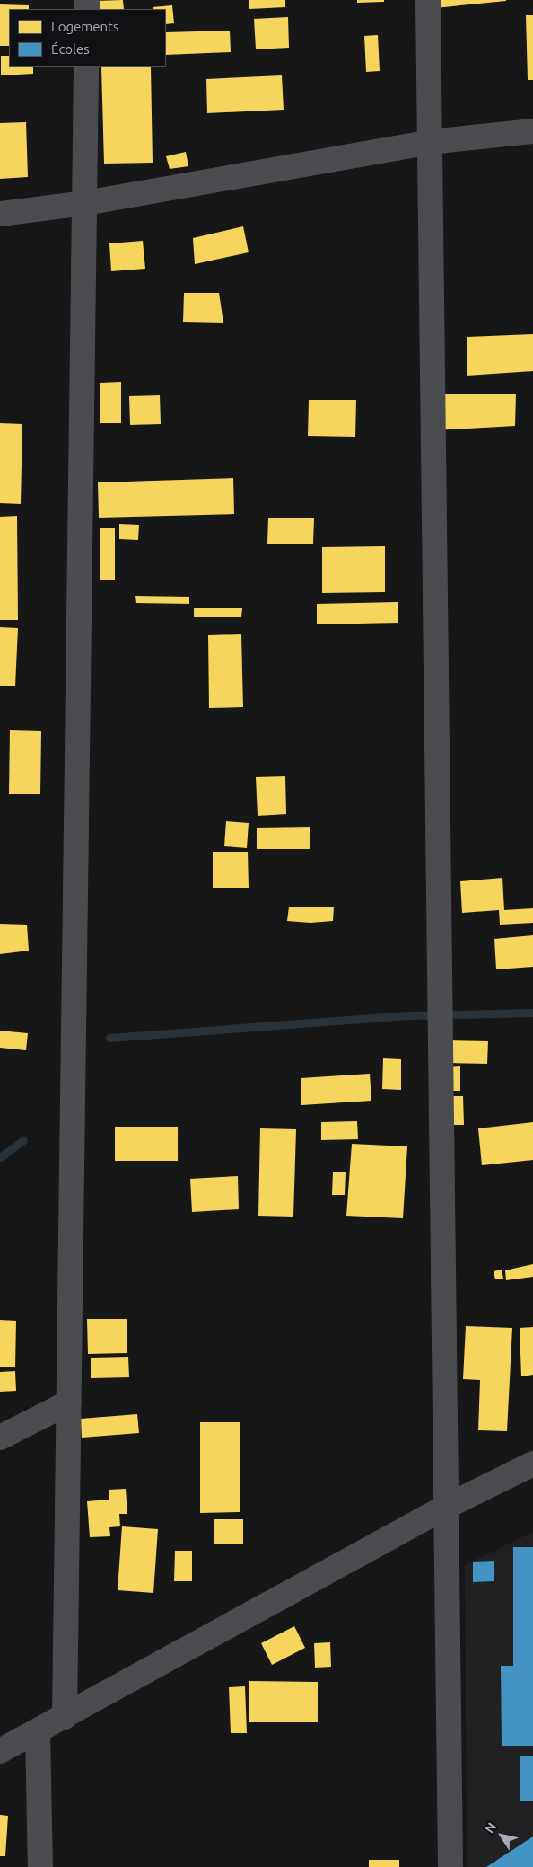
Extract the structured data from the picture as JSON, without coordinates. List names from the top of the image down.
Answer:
{
  "legend": ["Logements", "Écoles"],
  "north": "top left"
}
